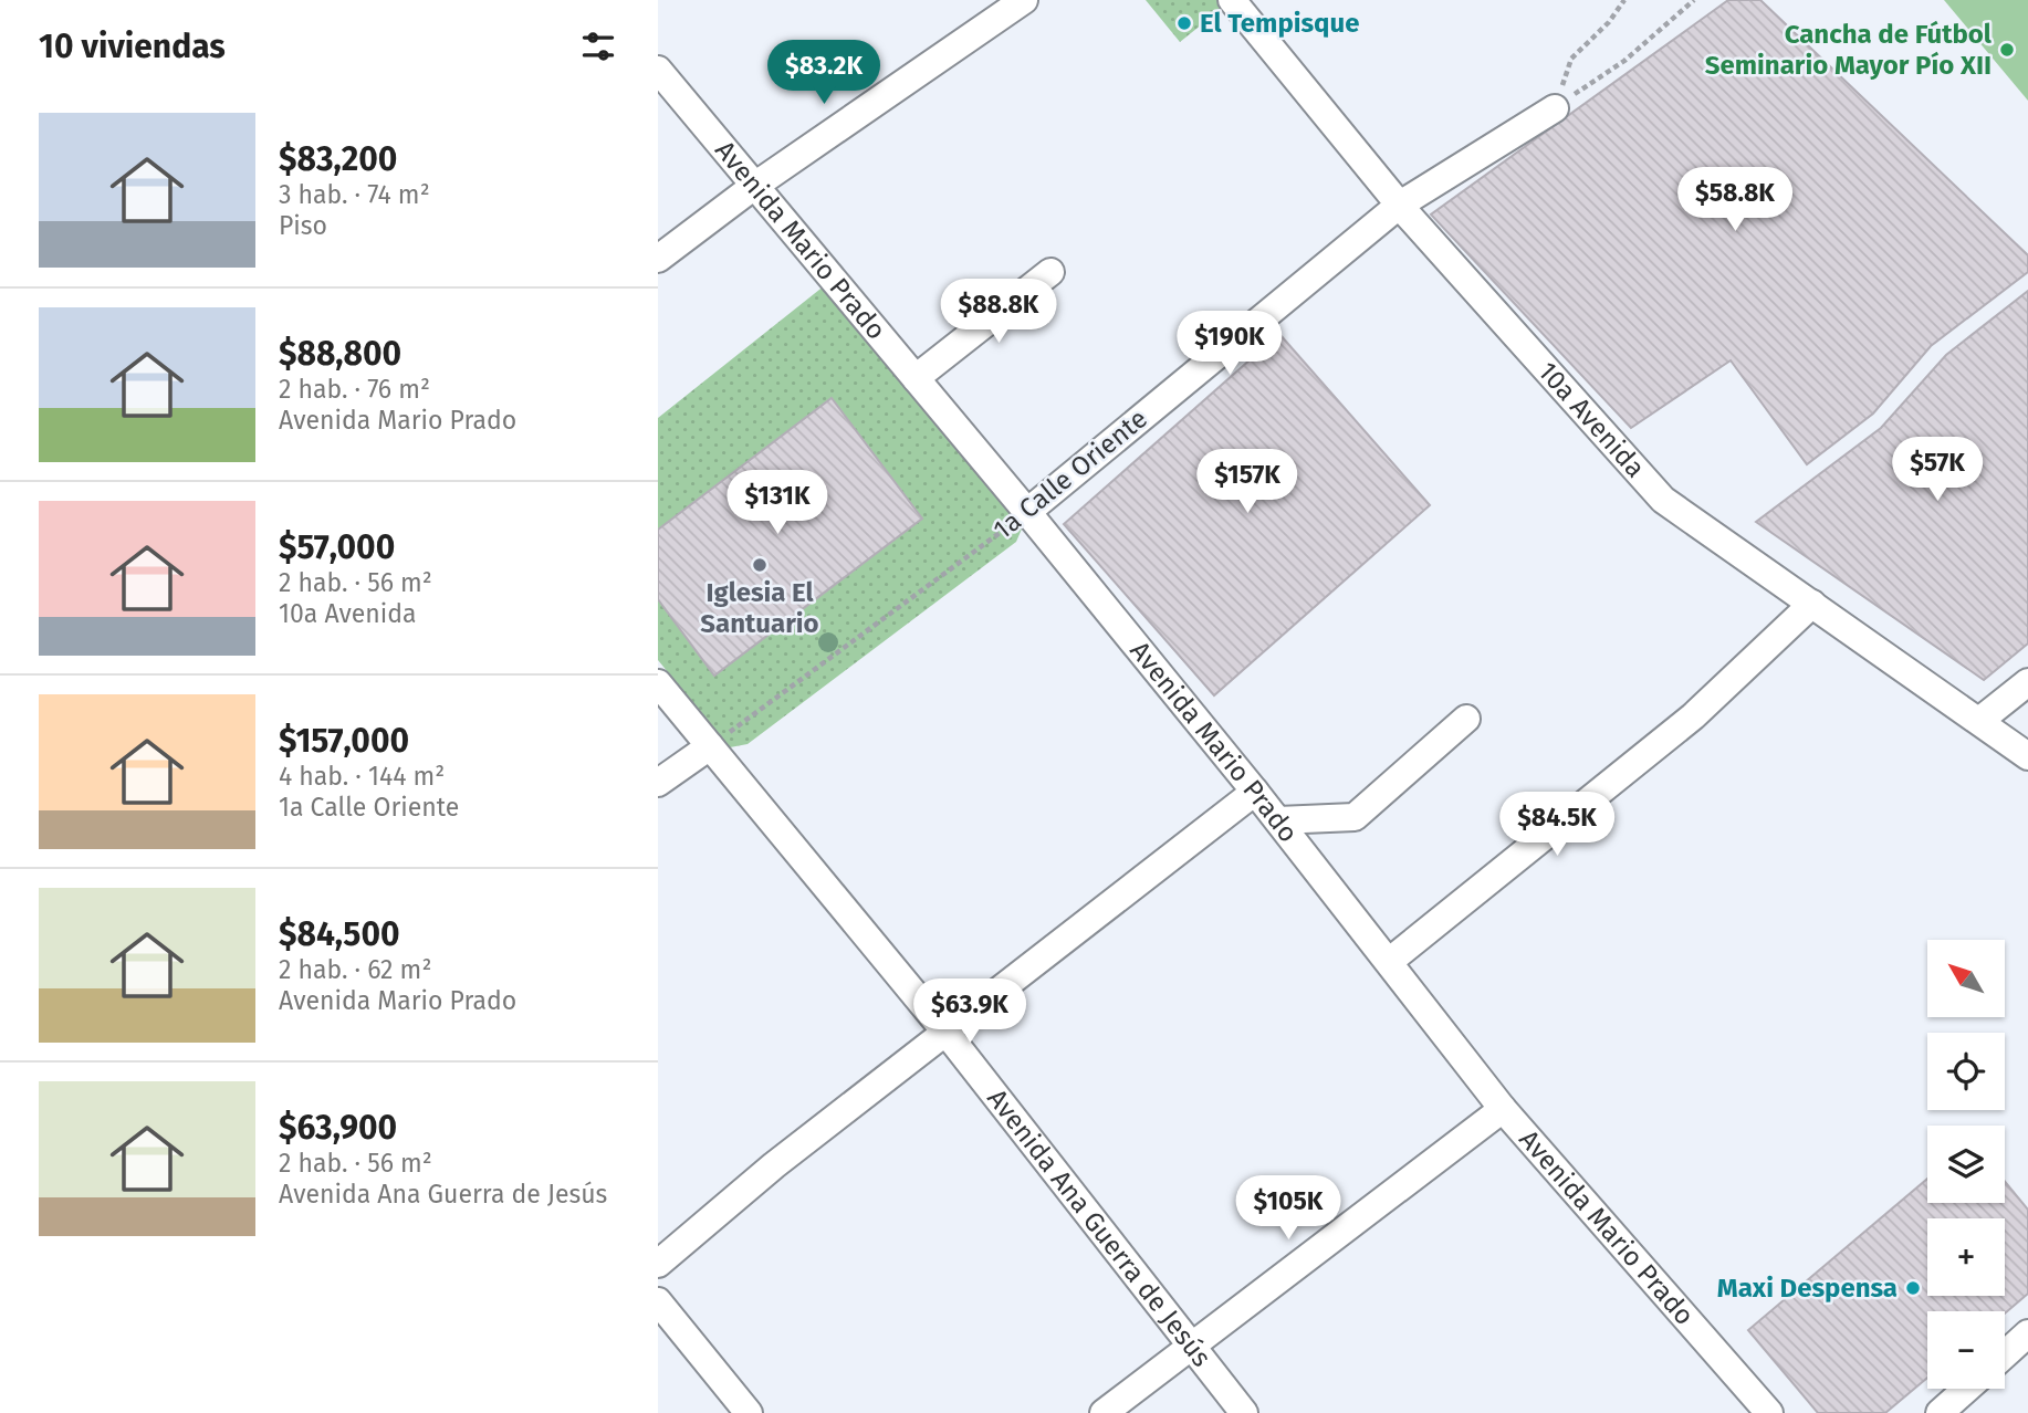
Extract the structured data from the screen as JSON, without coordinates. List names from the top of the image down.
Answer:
{
  "streets": {
    "street": [
      "Avenida Mario Prado",
      "10a Avenida",
      "1a Calle Oriente",
      "Avenida Ana Guerra de Jesús"
    ]
  },
  "crossings": [
    ["Avenida Mario Prado", "1a Calle Oriente"],
    ["10a Avenida", "1a Calle Oriente"],
    ["1a Calle Oriente", "Avenida Ana Guerra de Jesús"]
  ],
  "places": [
    "El Tempisque",
    "Cancha de Fútbol Seminario Mayor Pío XII",
    "Iglesia El Santuario",
    "Maxi Despensa"
  ],
  "north": "top left",
  "page": {
    "heading": "10 viviendas",
    "price": [
      "$83.2K",
      "$58.8K",
      "$88.8K",
      "$190K",
      "$57K",
      "$157K",
      "$131K",
      "$84.5K",
      "$63.9K",
      "$105K"
    ],
    "list": [
      {
        "name": "$83,200",
        "note": "3 hab. · 74 m² · Piso"
      },
      {
        "name": "$88,800",
        "note": "2 hab. · 76 m² · Avenida Mario Prado"
      },
      {
        "name": "$57,000",
        "note": "2 hab. · 56 m² · 10a Avenida"
      },
      {
        "name": "$157,000",
        "note": "4 hab. · 144 m² · 1a Calle Oriente"
      },
      {
        "name": "$84,500",
        "note": "2 hab. · 62 m² · Avenida Mario Prado"
      },
      {
        "name": "$63,900",
        "note": "2 hab. · 56 m² · Avenida Ana Guerra de Jesús"
      }
    ],
    "map_buttons": ["+", "−"]
  }
}
